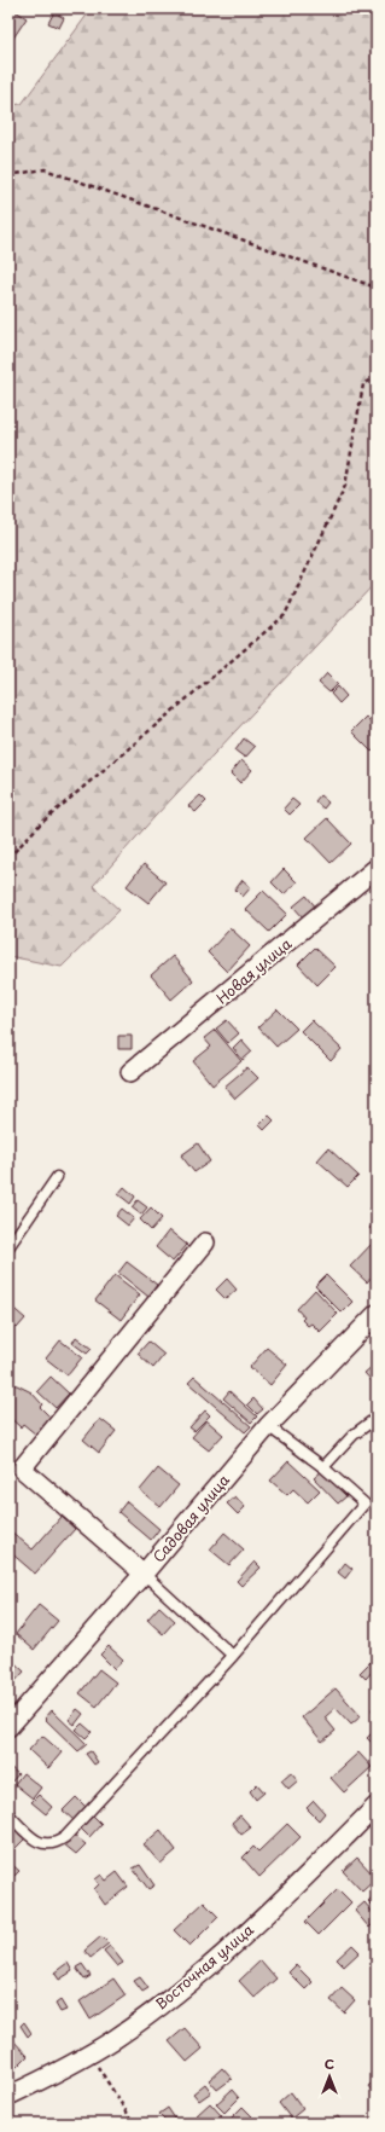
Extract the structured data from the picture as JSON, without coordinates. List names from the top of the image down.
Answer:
{
  "streets": {
    "street": ["Новая улица", "Садовая улица", "Восточная улица"]
  },
  "north": "top"
}
